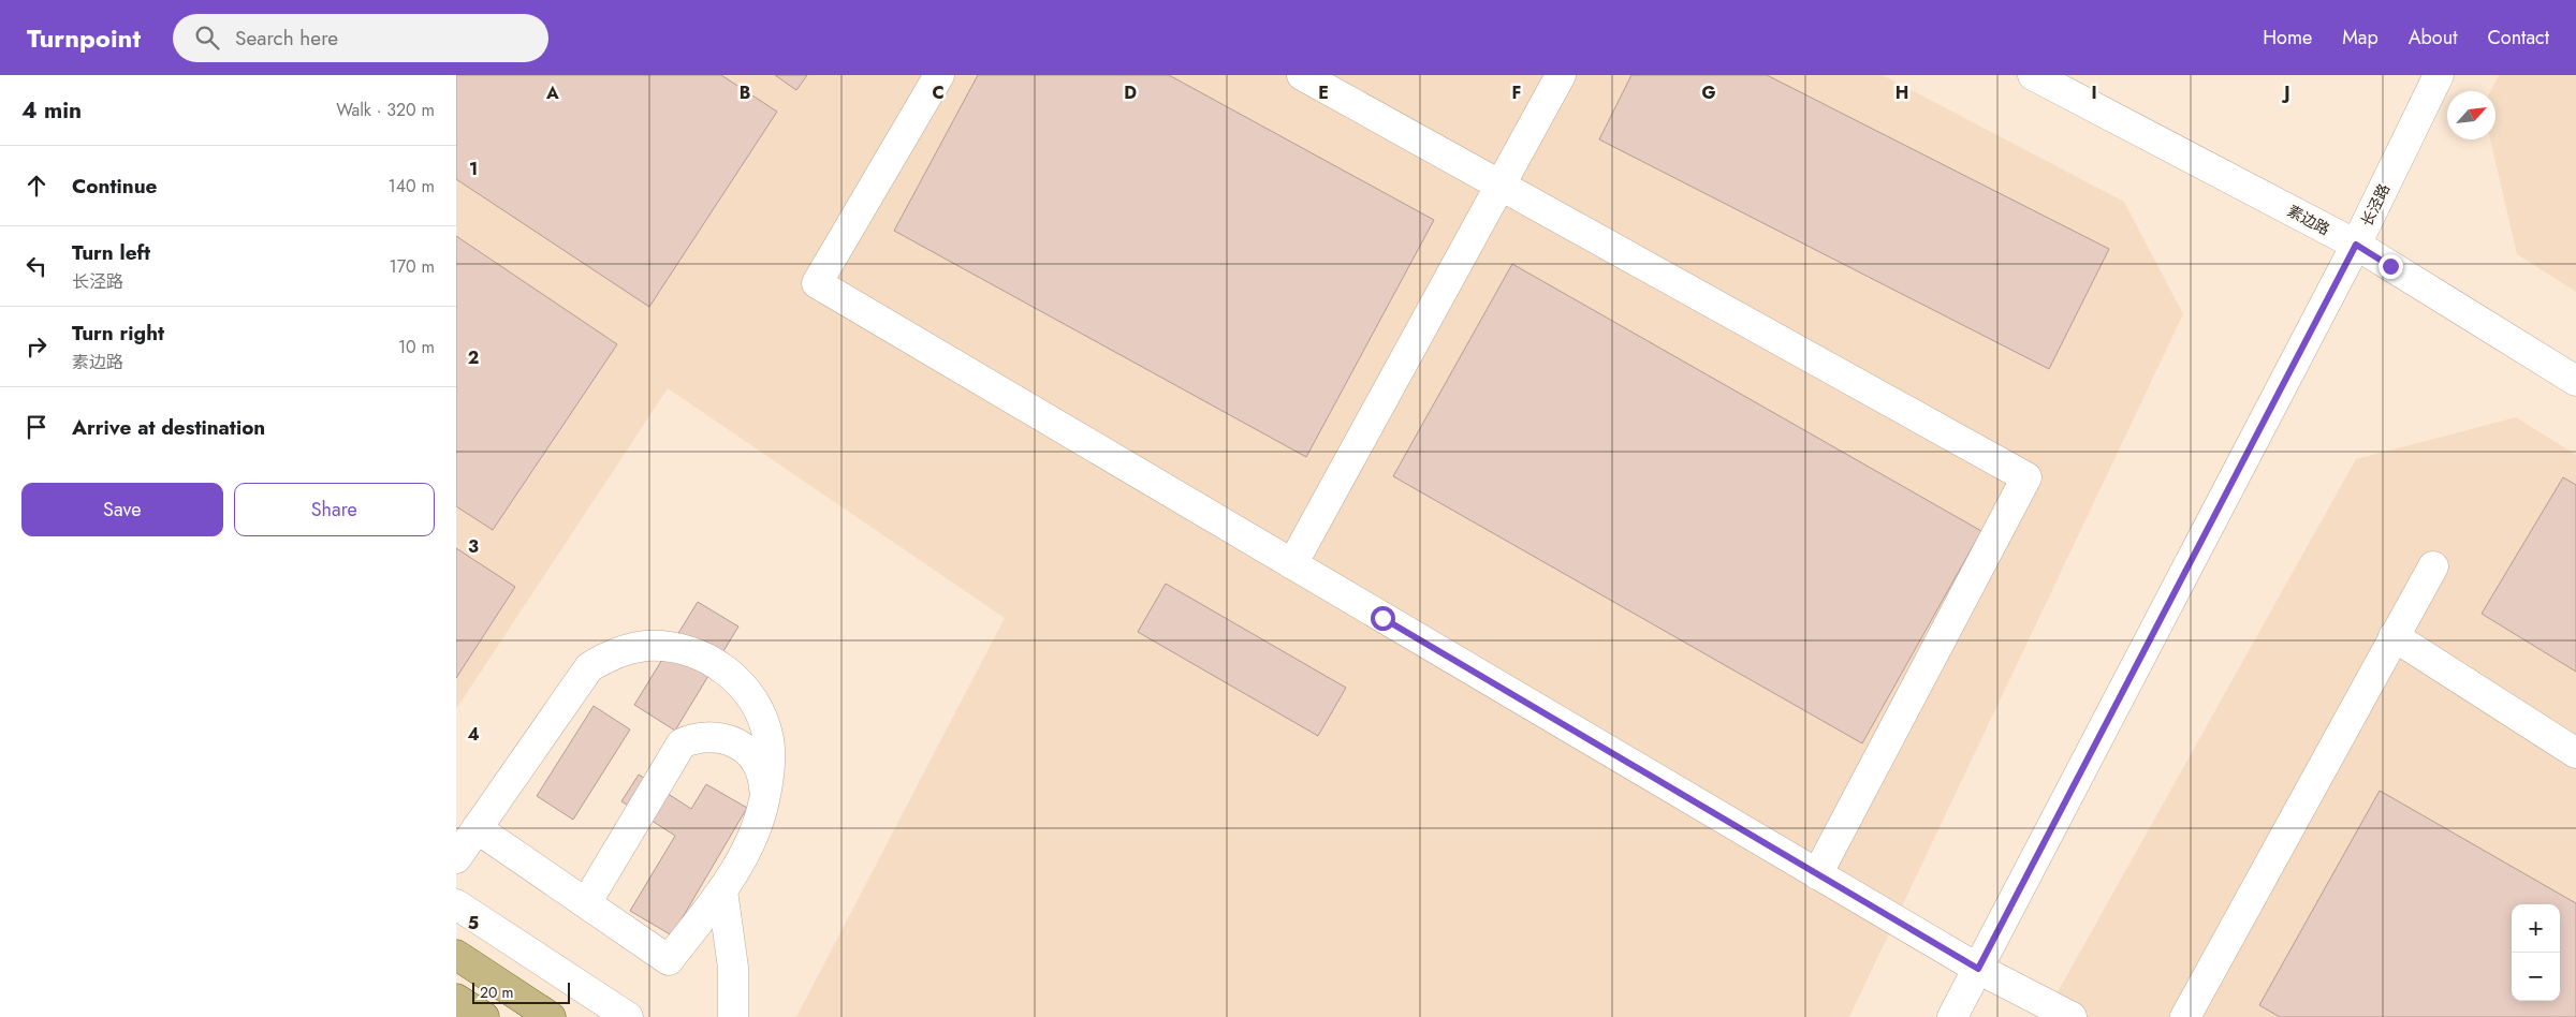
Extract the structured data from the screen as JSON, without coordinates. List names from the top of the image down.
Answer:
{
  "streets": {
    "street": ["长泾路", "素边路"]
  },
  "crossings": [
    ["长泾路", "素边路"]
  ],
  "scale_bar": "20 m",
  "north": "top right",
  "page": {
    "header": "Turnpoint",
    "search": "Search here",
    "nav": [
      "Home",
      "Map",
      "About",
      "Contact"
    ],
    "heading": ["4 min", "Walk · 320 m"],
    "list": [
      ["Continue", "140 m"],
      ["Turn left", "长泾路", "170 m"],
      ["Turn right", "素边路", "10 m"],
      "Arrive at destination"
    ],
    "buttons": ["Save", "Share"],
    "map_buttons": ["+", "−"],
    "scale": "20 m"
  },
  "grid": {
    "columns": [
      "A",
      "B",
      "C",
      "D",
      "E",
      "F",
      "G",
      "H",
      "I",
      "J"
    ],
    "rows": [
      "1",
      "2",
      "3",
      "4",
      "5"
    ]
  }
}
